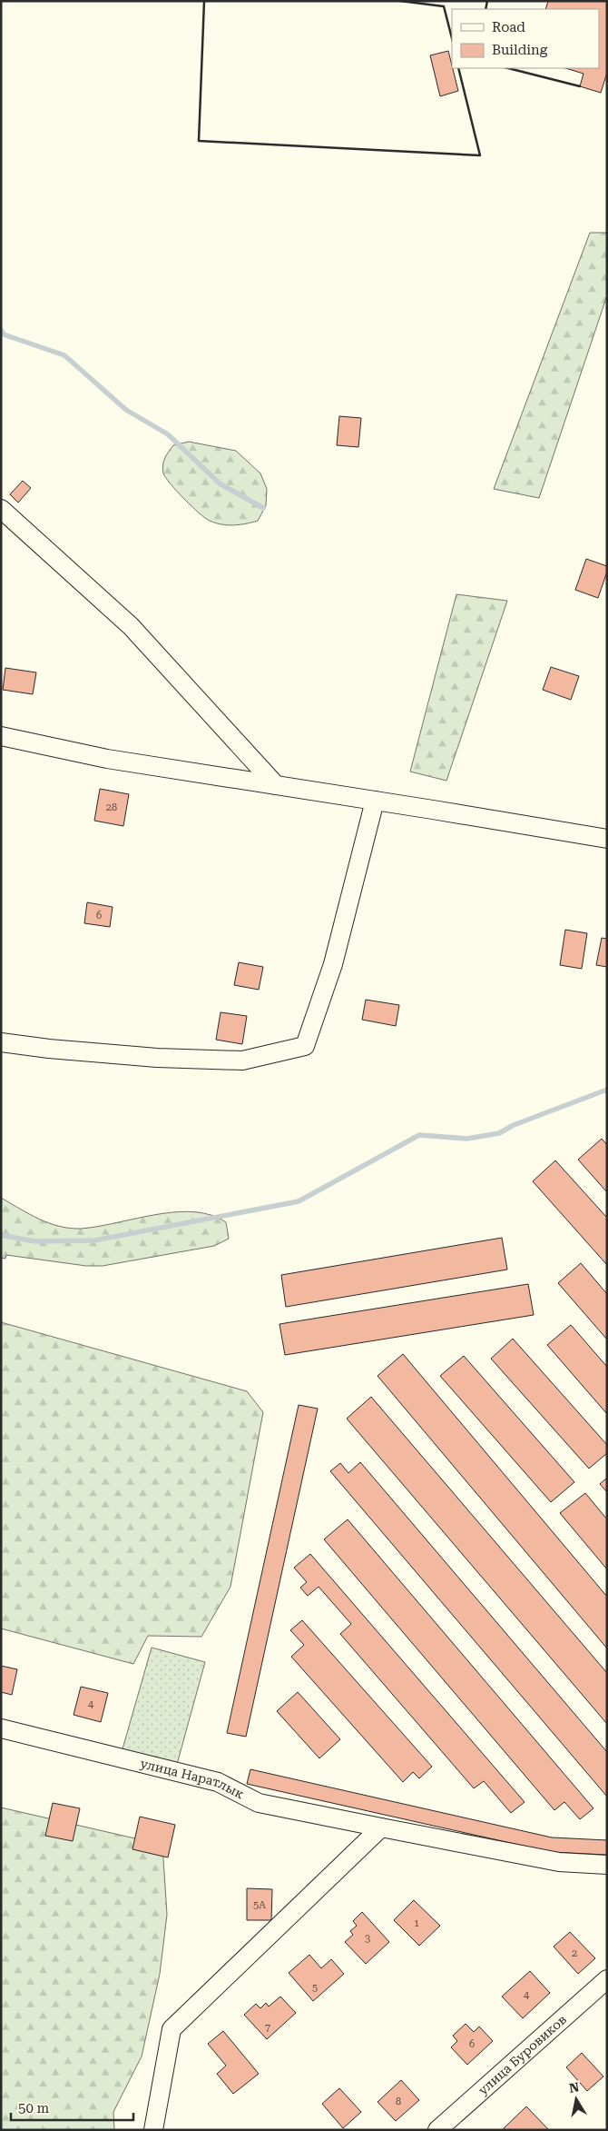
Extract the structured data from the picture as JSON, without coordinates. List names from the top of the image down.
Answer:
{
  "streets": {
    "street": ["улица Наратлык", "улица Буровиков"]
  },
  "house_numbers": [
    "28",
    "6",
    "4",
    "5А",
    "1",
    "3",
    "2",
    "5",
    "4",
    "7",
    "6",
    "8"
  ],
  "legend": ["Road", "Building"],
  "scale_bar": "50 m",
  "north": "top"
}
